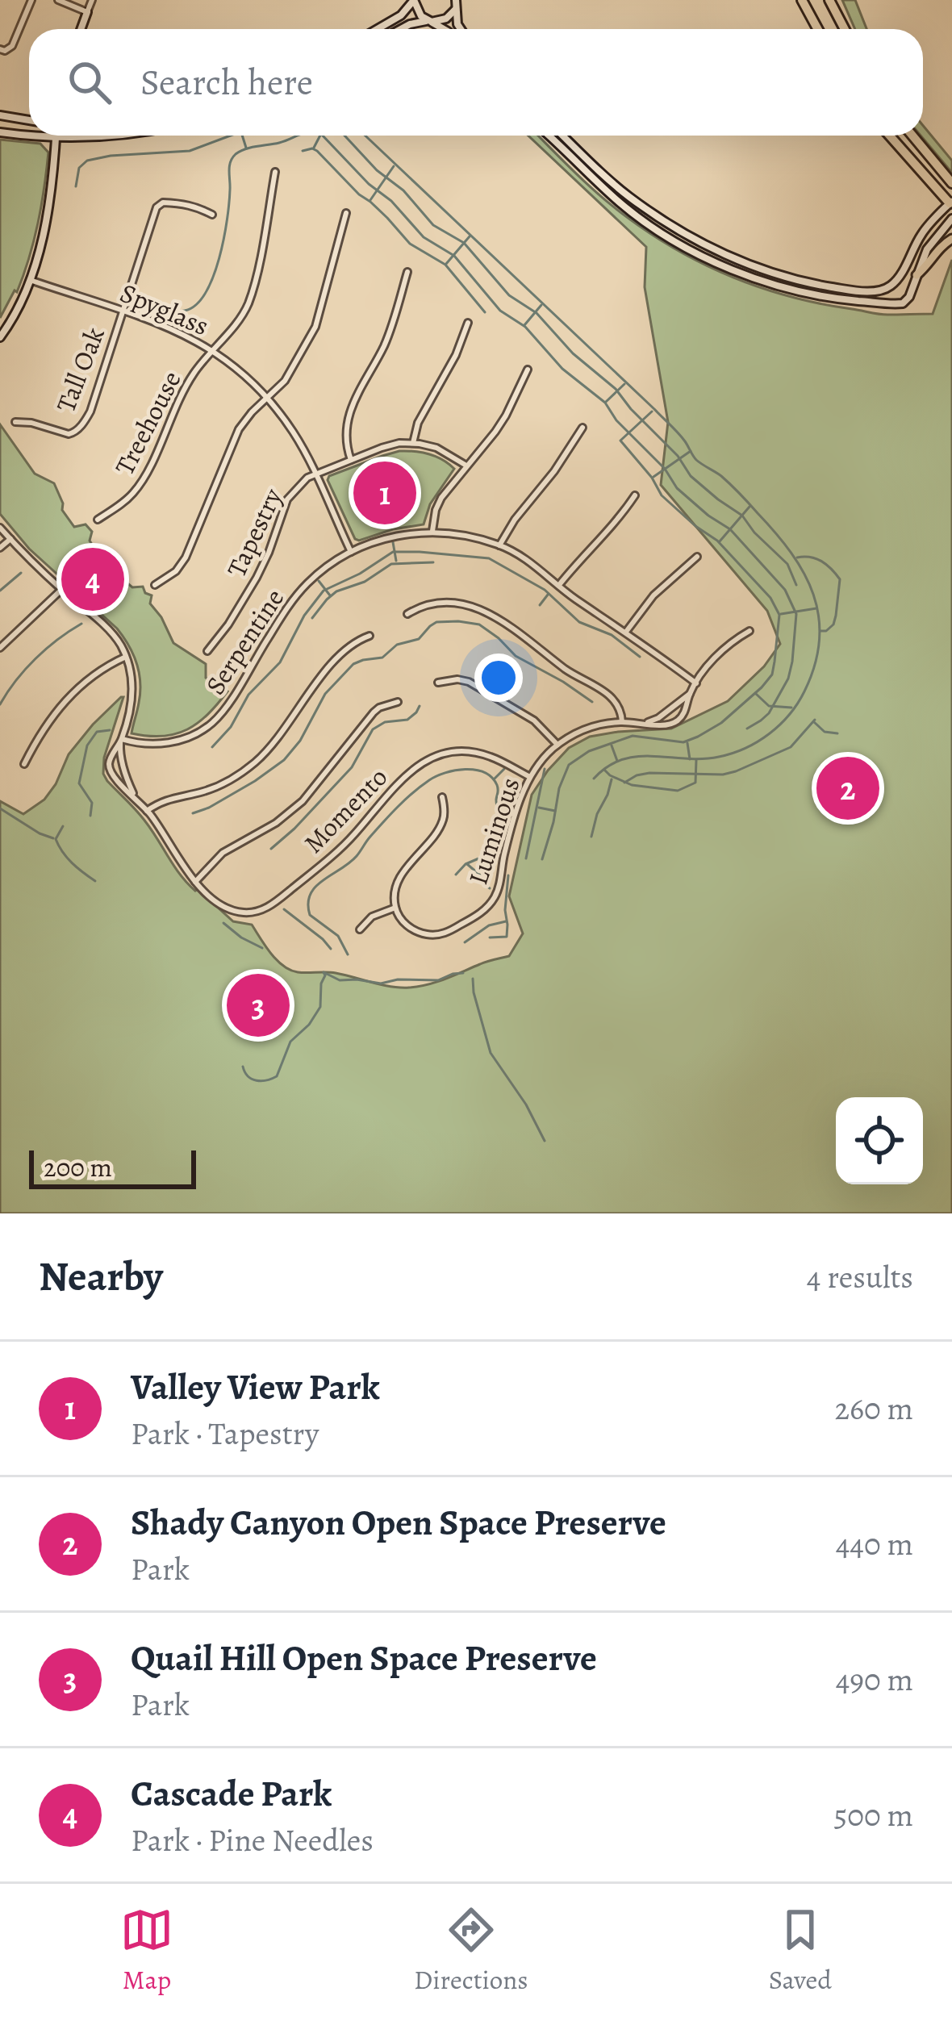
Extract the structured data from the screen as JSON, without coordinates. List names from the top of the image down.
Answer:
{
  "streets": {
    "street": [
      "Spyglass",
      "Tall Oak",
      "Treehouse",
      "Tapestry",
      "Serpentine",
      "Momento",
      "Luminous"
    ]
  },
  "crossings": [
    ["Spyglass", "Tall Oak"],
    ["Spyglass", "Treehouse"],
    ["Spyglass", "Tapestry"],
    ["Spyglass", "Serpentine"],
    ["Serpentine", "Luminous"],
    ["Momento", "Luminous"]
  ],
  "scale_bar": "200 m",
  "page": {
    "search": "Search here",
    "pins": [
      "1",
      "4",
      "2",
      "3"
    ],
    "scale": "200 m",
    "heading": ["Nearby", "4 results"],
    "list": [
      {
        "mark": "1",
        "name": "Valley View Park",
        "note": "Park · Tapestry",
        "value": "260 m"
      },
      {
        "mark": "2",
        "name": "Shady Canyon Open Space Preserve",
        "note": "Park",
        "value": "440 m"
      },
      {
        "mark": "3",
        "name": "Quail Hill Open Space Preserve",
        "note": "Park",
        "value": "490 m"
      },
      {
        "mark": "4",
        "name": "Cascade Park",
        "note": "Park · Pine Needles",
        "value": "500 m"
      }
    ],
    "nav": ["Map", "Directions", "Saved"]
  }
}
